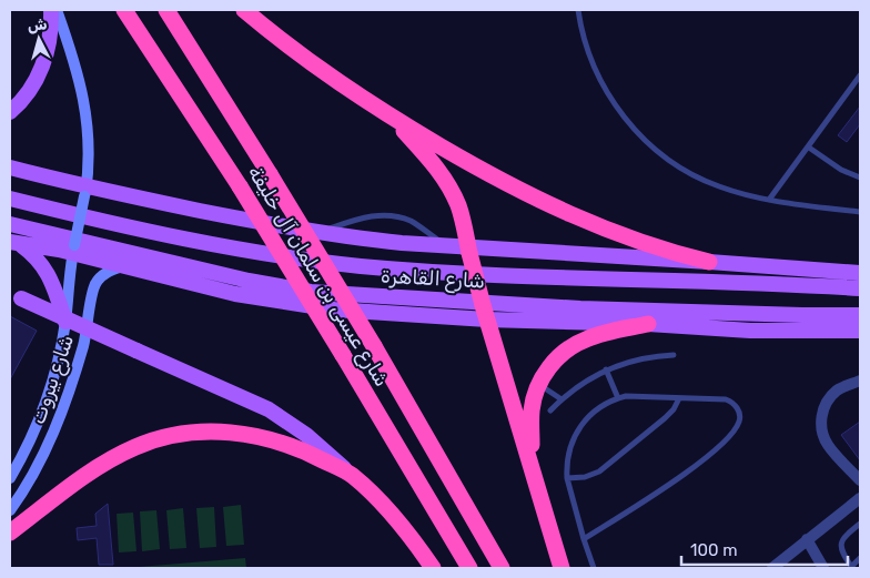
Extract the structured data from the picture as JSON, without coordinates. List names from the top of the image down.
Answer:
{
  "streets": {
    "highway": ["شارع عيسى بن سلمان آل خليفة"],
    "main road": ["شارع القاهرة", "شارع بيروت"]
  },
  "crossings": [
    ["شارع القاهرة", "شارع بيروت"]
  ],
  "scale_bar": "100 m",
  "north": "top"
}
